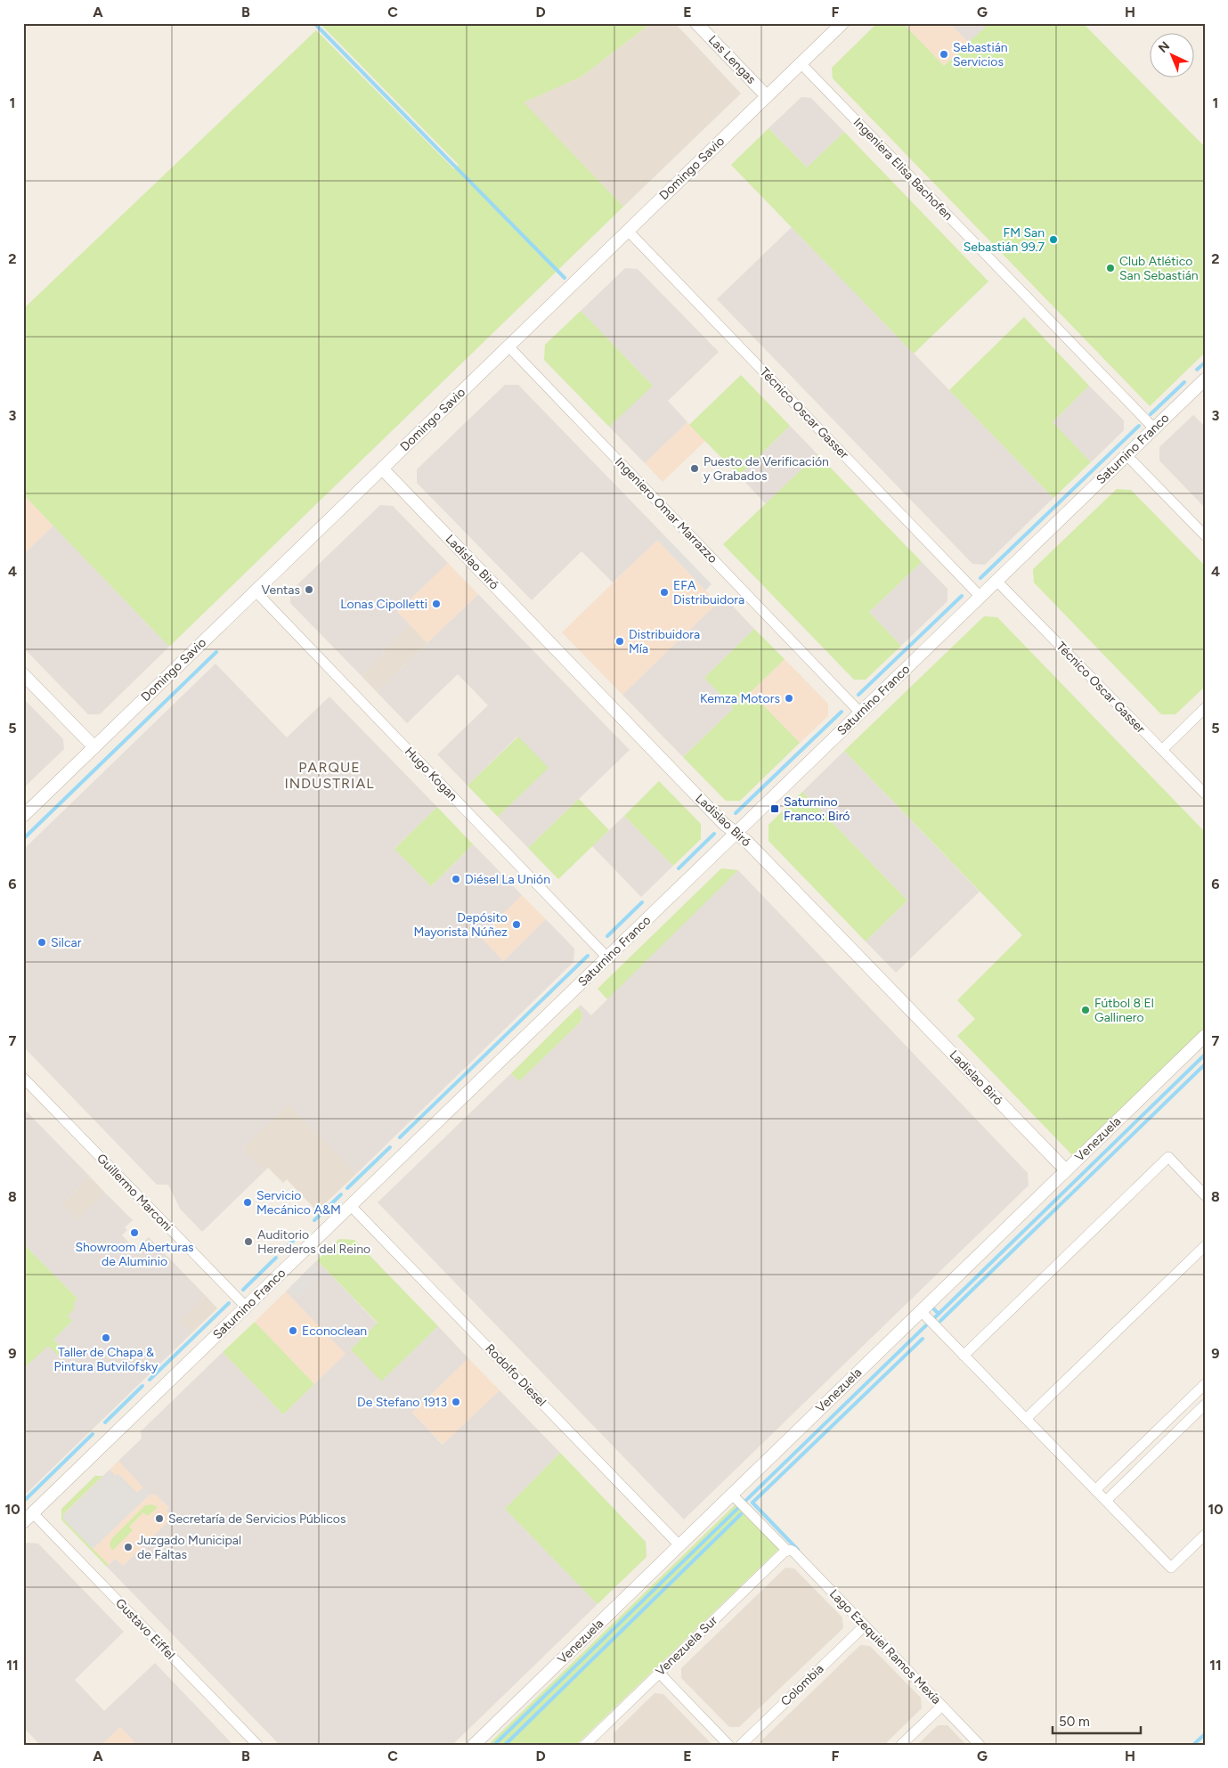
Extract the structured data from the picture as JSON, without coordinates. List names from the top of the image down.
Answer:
{
  "streets": {
    "street": [
      "Las Lengas",
      "Domingo Savio",
      "Ingeniera Elisa Bachofen",
      "Técnico Oscar Gasser",
      "Saturnino Franco",
      "Ingeniero Omar Marrazzo",
      "Ladislao Biró",
      "Hugo Kogan",
      "Venezuela",
      "Guillermo Marconi",
      "Rodolfo Diesel",
      "Gustavo Eiffel",
      "Venezuela Sur",
      "Lago Ezequiel Ramos Mexía",
      "Colombia"
    ]
  },
  "crossings": [
    ["Las Lengas", "Domingo Savio"],
    ["Domingo Savio", "Ingeniera Elisa Bachofen"],
    ["Domingo Savio", "Técnico Oscar Gasser"],
    ["Domingo Savio", "Ingeniero Omar Marrazzo"],
    ["Domingo Savio", "Ladislao Biró"],
    ["Domingo Savio", "Hugo Kogan"],
    ["Ingeniera Elisa Bachofen", "Saturnino Franco"],
    ["Técnico Oscar Gasser", "Saturnino Franco"],
    ["Saturnino Franco", "Ingeniero Omar Marrazzo"],
    ["Saturnino Franco", "Ladislao Biró"],
    ["Saturnino Franco", "Hugo Kogan"],
    ["Saturnino Franco", "Guillermo Marconi"],
    ["Saturnino Franco", "Rodolfo Diesel"],
    ["Saturnino Franco", "Gustavo Eiffel"],
    ["Ladislao Biró", "Venezuela"],
    ["Venezuela", "Rodolfo Diesel"],
    ["Venezuela", "Lago Ezequiel Ramos Mexía"],
    ["Venezuela Sur", "Lago Ezequiel Ramos Mexía"],
    ["Lago Ezequiel Ramos Mexía", "Colombia"]
  ],
  "districts": ["PARQUE INDUSTRIAL"],
  "places": {
    "other": [
      "Sebastián Servicios",
      "FM San Sebastián 99.7",
      "Club Atlético San Sebastián",
      "Puesto de Verificación y Grabados",
      "Ventas",
      "EFA Distribuidora",
      "Lonas Cipolletti",
      "Distribuidora Mía",
      "Kemza Motors",
      "Diésel La Unión",
      "Depósito Mayorista Núñez",
      "Silcar",
      "Fútbol 8 El Gallinero",
      "Servicio Mecánico A&M",
      "Showroom Aberturas de Aluminio",
      "Auditorio Herederos del Reino",
      "Econoclean",
      "Taller de Chapa & Pintura Butvilofsky",
      "De Stefano 1913",
      "Secretaría de Servicios Públicos",
      "Juzgado Municipal de Faltas"
    ],
    "transit": ["Saturnino Franco: Biró"]
  },
  "scale_bar": "50 m",
  "north": "top left",
  "grid": {
    "columns": [
      "A",
      "B",
      "C",
      "D",
      "E",
      "F",
      "G",
      "H"
    ],
    "rows": [
      "1",
      "2",
      "3",
      "4",
      "5",
      "6",
      "7",
      "8",
      "9",
      "10",
      "11"
    ]
  }
}
